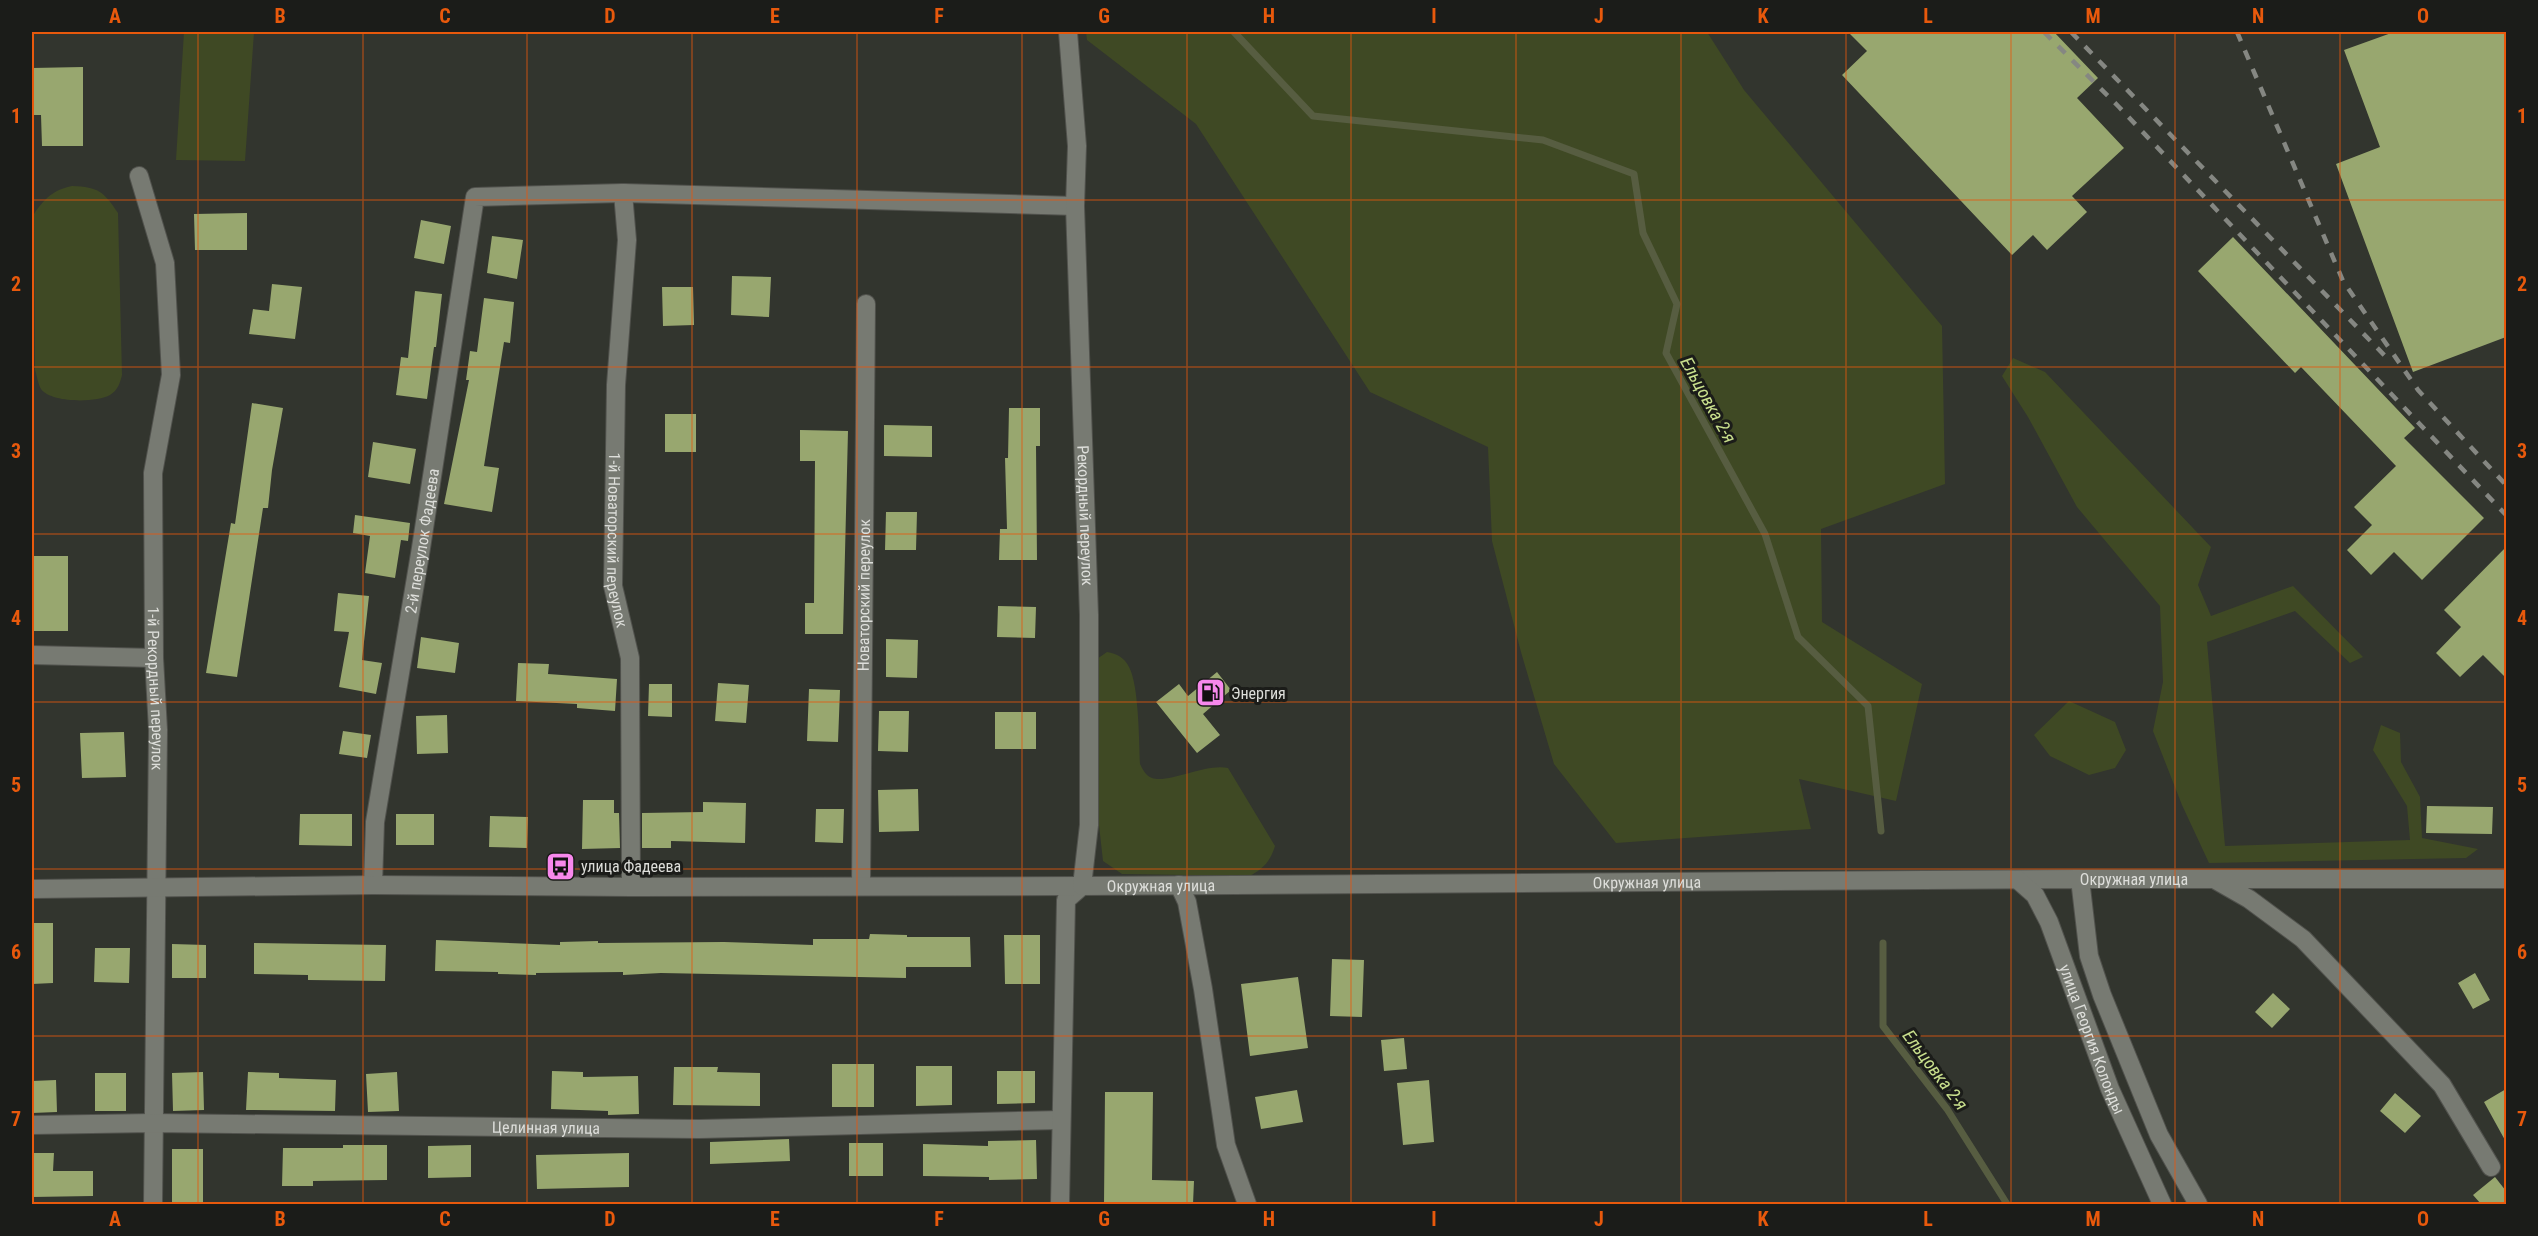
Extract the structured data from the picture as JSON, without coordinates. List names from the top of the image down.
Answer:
{
  "streets": {
    "street": [
      "Рекордный переулок",
      "1-й Новаторский переулок",
      "2-й переулок Фадеева",
      "Новаторский переулок",
      "1-й Рекордный переулок",
      "Окружная улица",
      "улица Георгия Колонды",
      "Целинная улица"
    ]
  },
  "crossings": [
    ["Рекордный переулок", "Окружная улица"],
    ["1-й Новаторский переулок", "2-й переулок Фадеева"],
    ["1-й Рекордный переулок", "Целинная улица"],
    ["Окружная улица", "улица Георгия Колонды"]
  ],
  "water": ["Ельцовка 2-я"],
  "places": {
    "fuel station": ["Энергия"],
    "bus stop": ["улица Фадеева"]
  },
  "grid": {
    "columns": [
      "A",
      "B",
      "C",
      "D",
      "E",
      "F",
      "G",
      "H",
      "I",
      "J",
      "K",
      "L",
      "M",
      "N",
      "O"
    ],
    "rows": [
      "1",
      "2",
      "3",
      "4",
      "5",
      "6",
      "7"
    ]
  }
}
